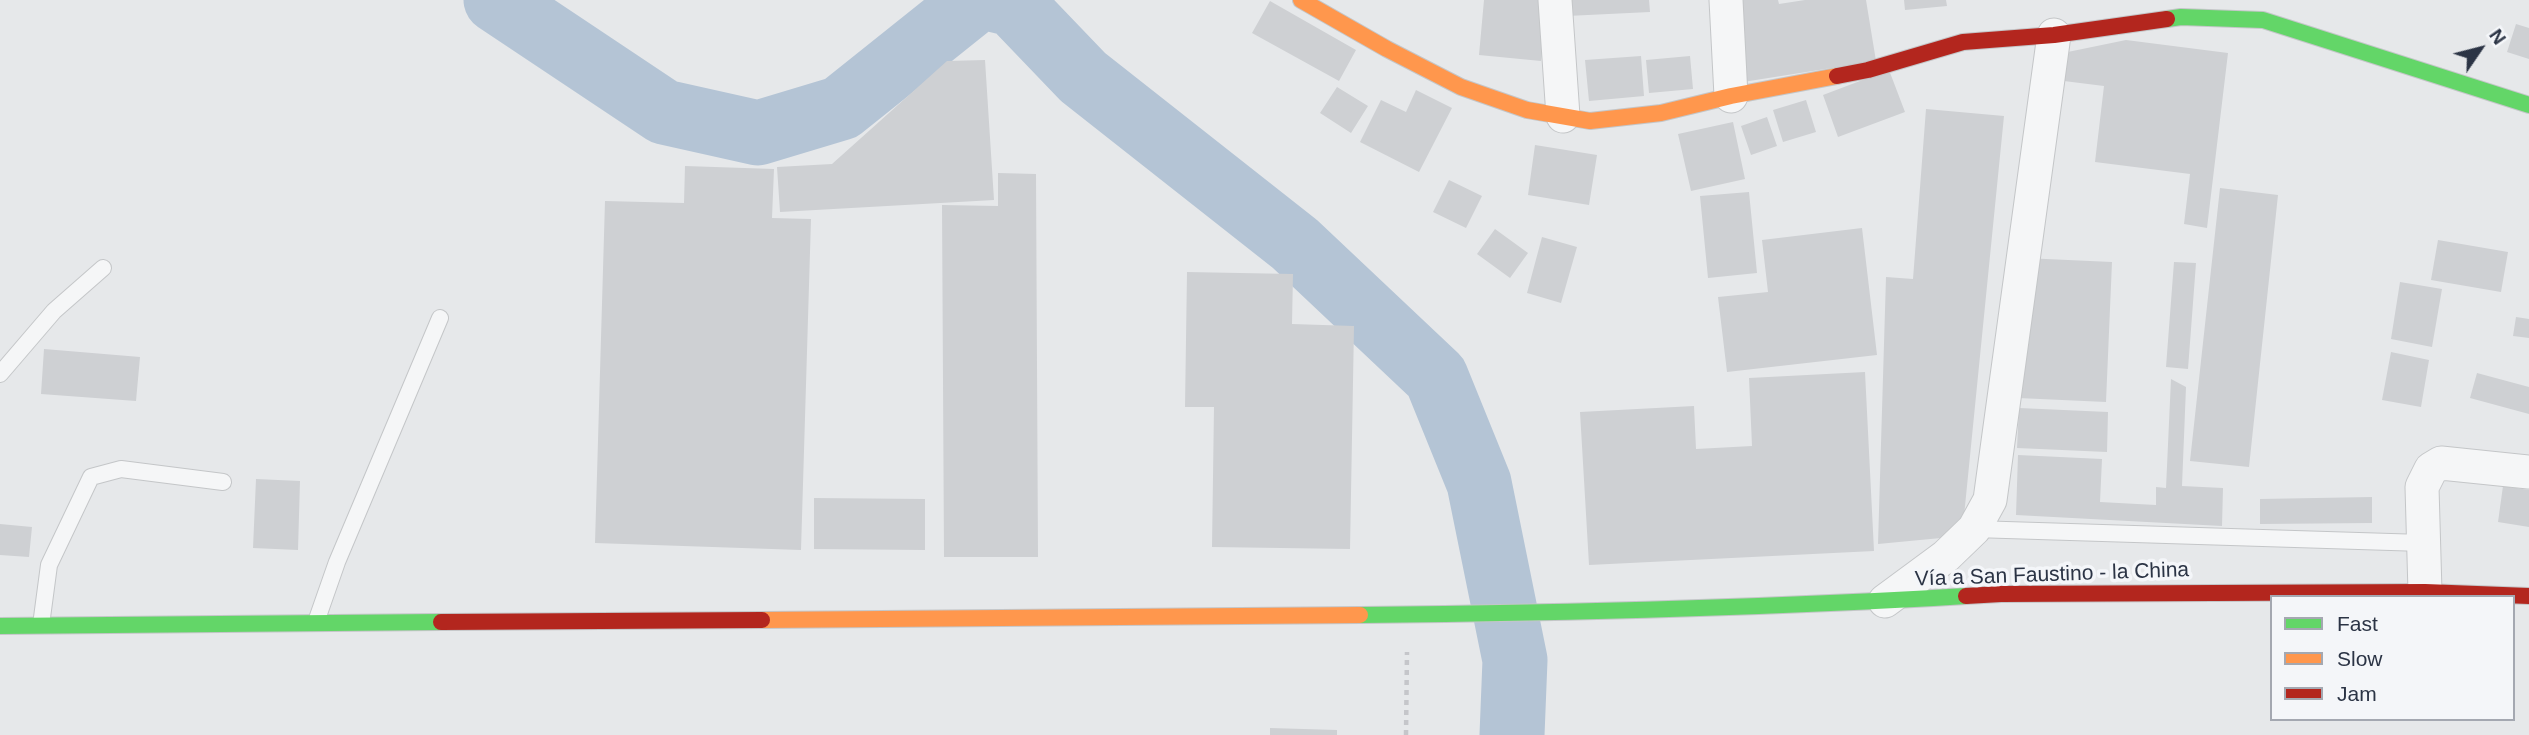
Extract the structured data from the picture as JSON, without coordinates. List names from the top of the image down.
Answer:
{
  "streets": {
    "street": ["Vía a San Faustino - la China"]
  },
  "legend": ["Fast", "Slow", "Jam"],
  "north": "top right"
}
